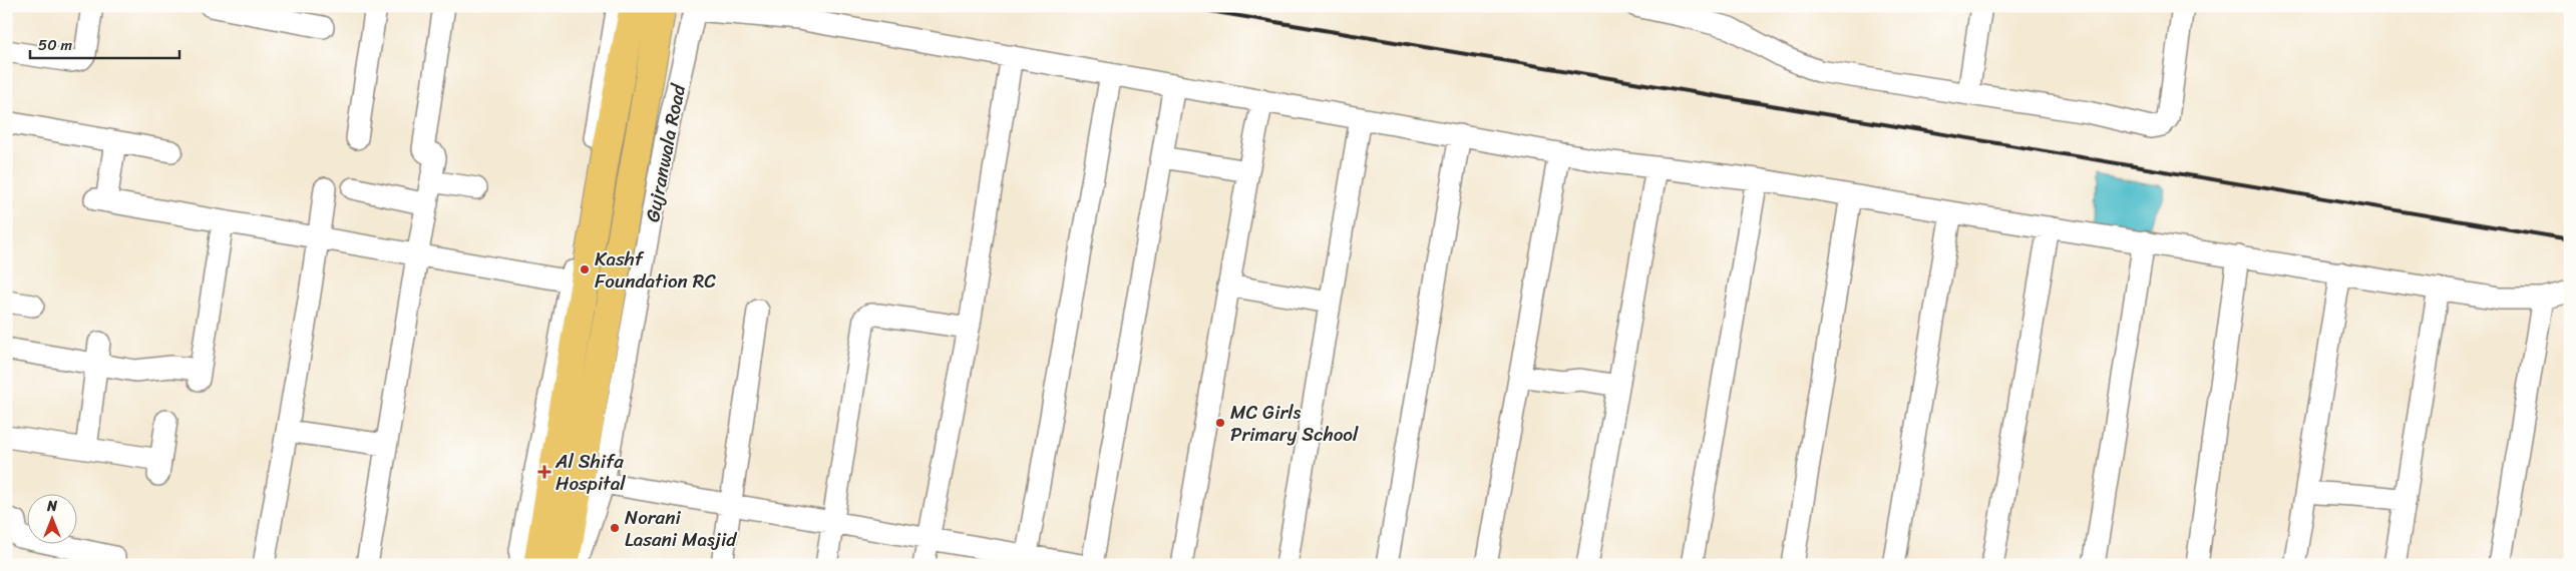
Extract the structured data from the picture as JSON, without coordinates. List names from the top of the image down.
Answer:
{
  "streets": {
    "highway": ["Gujranwala Road"]
  },
  "places": {
    "other": ["Kashf Foundation RC", "MC Girls Primary School", "Norani Lasani Masjid"],
    "health": ["Al Shifa Hospital"]
  },
  "scale_bar": "50 m",
  "north": "top"
}
